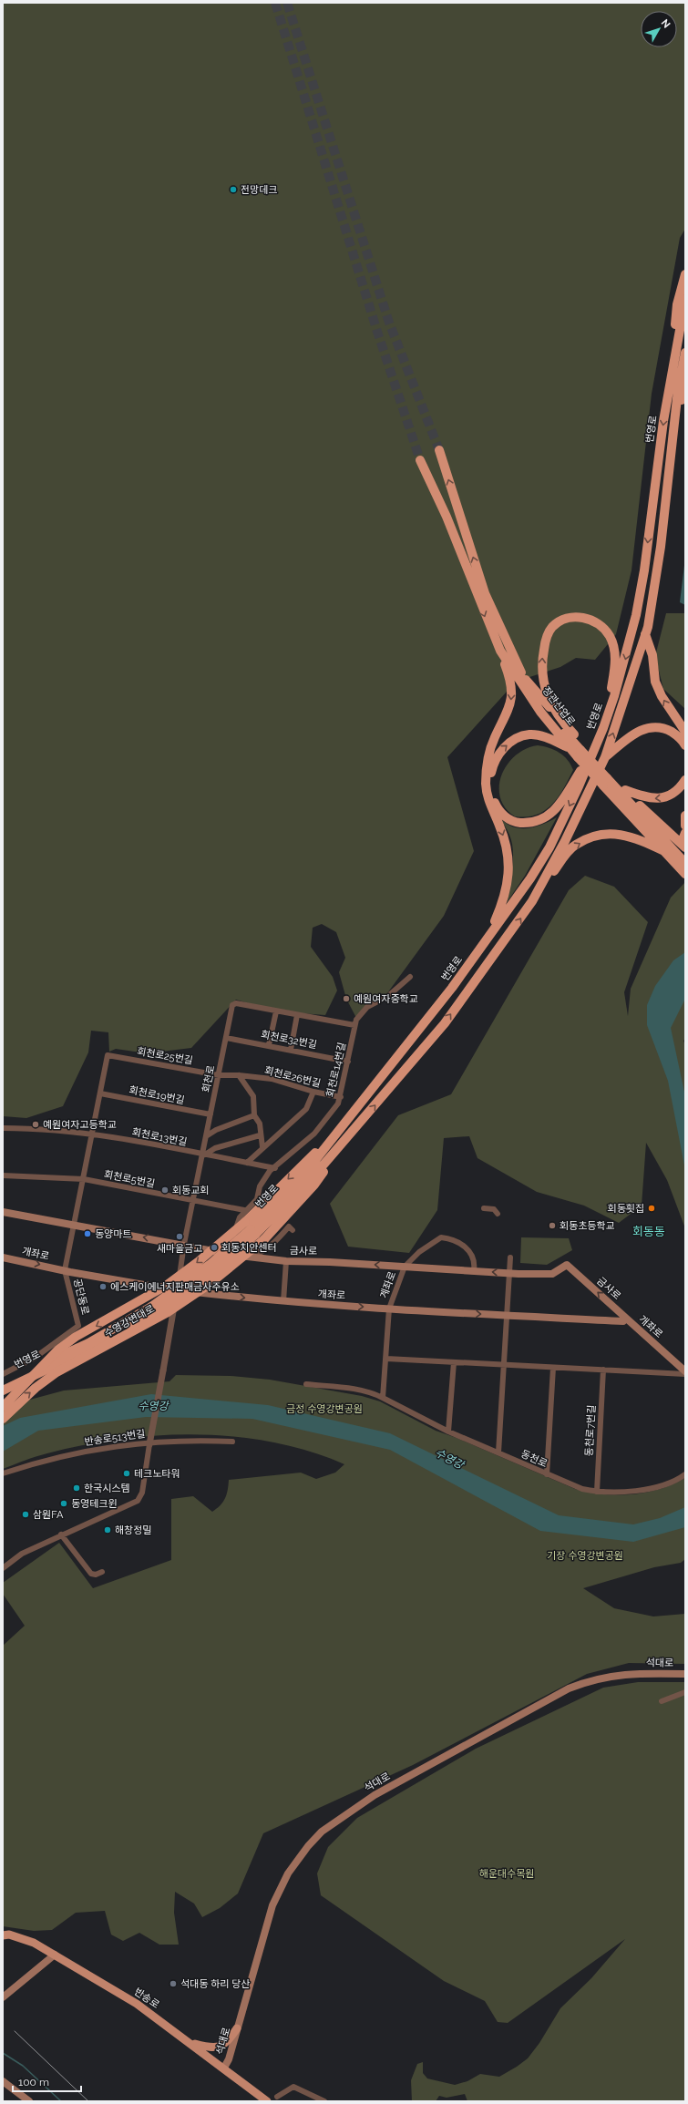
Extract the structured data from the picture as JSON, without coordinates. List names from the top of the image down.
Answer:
{
  "streets": {
    "highway": ["번영로", "정관산업로", "수영강변대로"],
    "main road": [
      "금사로",
      "개좌로",
      "석대로",
      "반송로"
    ],
    "street": [
      "회천로32번길",
      "회천로25번길",
      "회천로14번길",
      "회천로26번길",
      "회천로",
      "회천로19번길",
      "회천로13번길",
      "회천로5번길",
      "계좌로",
      "공단동로",
      "동천로7번길",
      "반송로513번길",
      "동천로"
    ]
  },
  "crossings": [
    ["번영로", "정관산업로"],
    ["번영로", "회천로14번길"],
    ["번영로", "수영강변대로"],
    ["회천로32번길", "회천로14번길"],
    ["회천로32번길", "회천로"],
    ["회천로25번길", "회천로26번길"],
    ["회천로25번길", "회천로"],
    ["회천로25번길", "회천로19번길"],
    ["회천로14번길", "회천로26번길"],
    ["회천로14번길", "회천로"],
    ["회천로26번길", "회천로"],
    ["회천로", "회천로19번길"],
    ["회천로", "회천로13번길"],
    ["회천로", "회천로5번길"],
    ["회천로", "금사로"],
    ["회천로", "개좌로"],
    ["금사로", "개좌로"],
    ["금사로", "계좌로"],
    ["개좌로", "계좌로"],
    ["개좌로", "공단동로"],
    ["동천로7번길", "동천로"],
    ["석대로", "반송로"]
  ],
  "one_way": ["금사로", "개좌로"],
  "districts": ["회동동"],
  "water": ["수영강"],
  "parks": ["금정 수영강변공원", "기장 수영강변공원", "해운대수목원"],
  "places": [
    "전망데크",
    "예원여자중학교",
    "예원여자고등학교",
    "회동교회",
    "회동횟집",
    "회동초등학교",
    "동양마트",
    "새마을금고",
    "회동치안센터",
    "에스케이에너지판매금사주유소",
    "테크노타워",
    "한국시스템",
    "동영테크윈",
    "삼원FA",
    "해창정밀",
    "석대동 하리 당산"
  ],
  "scale_bar": "100 m",
  "north": "top right"
}
